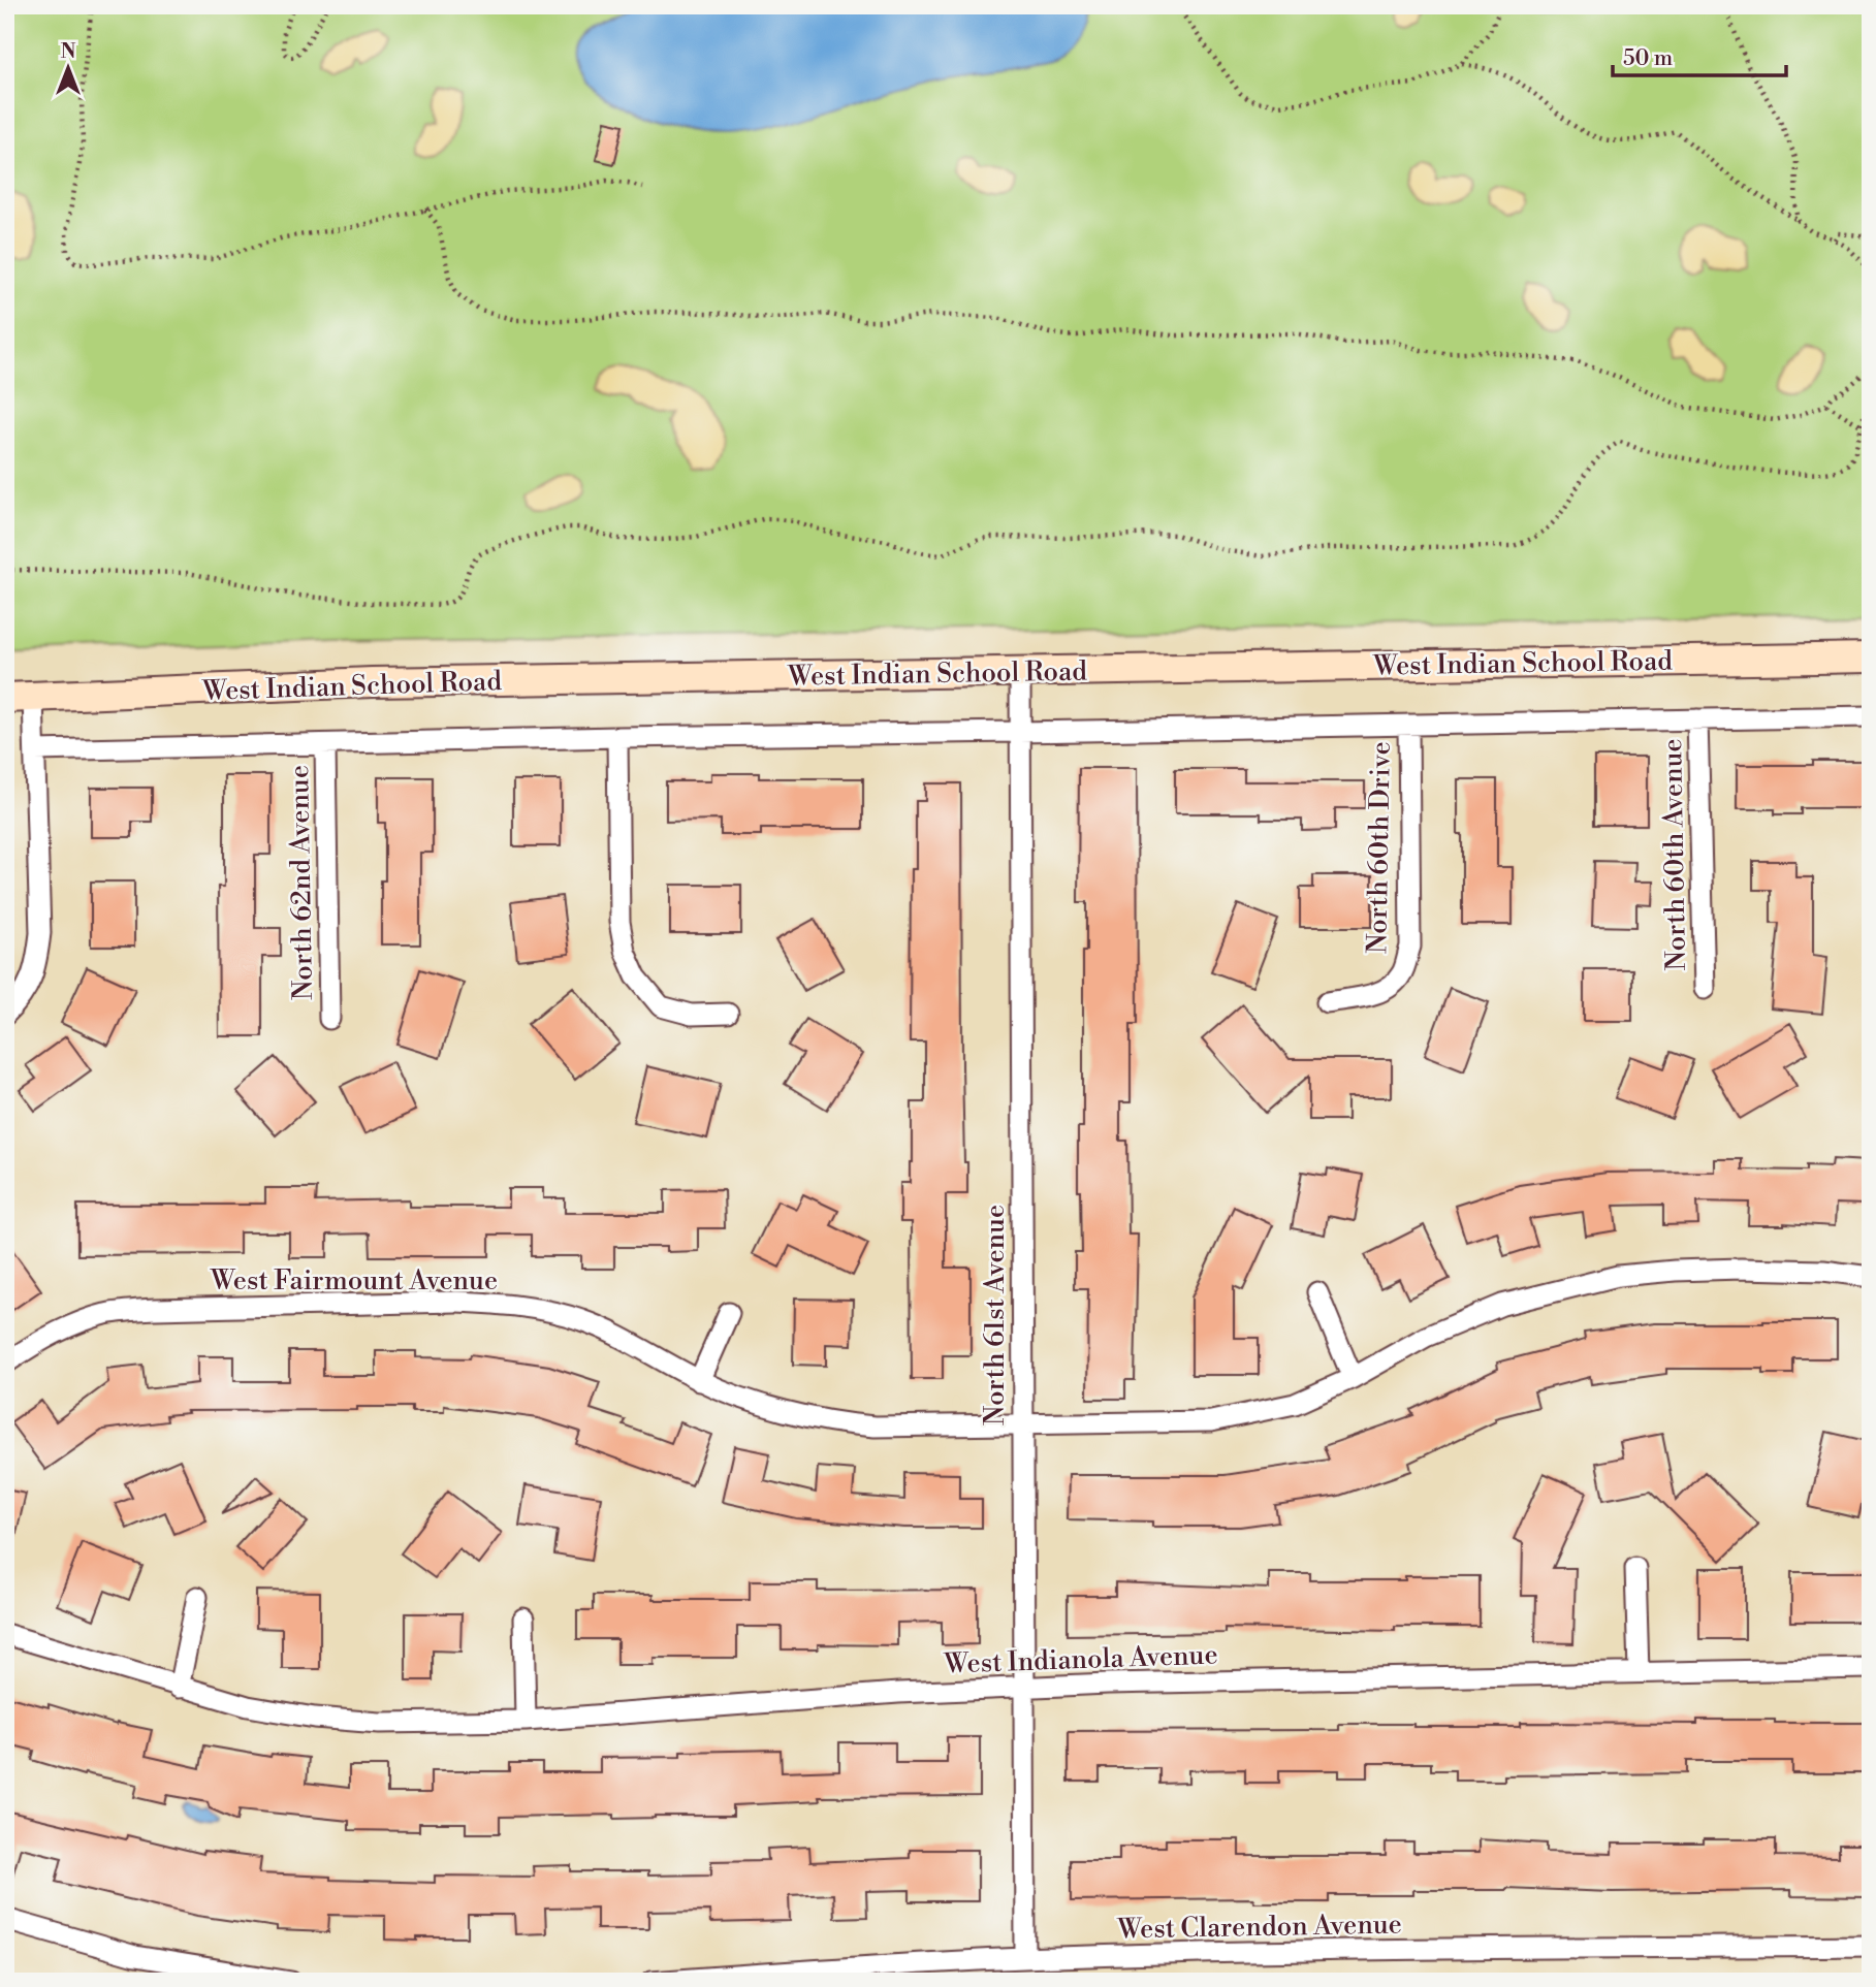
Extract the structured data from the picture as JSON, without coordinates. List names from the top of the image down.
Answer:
{
  "streets": {
    "main road": ["West Indian School Road"],
    "street": [
      "North 60th Drive",
      "North 60th Avenue",
      "North 62nd Avenue",
      "West Fairmount Avenue",
      "North 61st Avenue",
      "West Indianola Avenue",
      "West Clarendon Avenue"
    ]
  },
  "crossings": [
    ["West Indian School Road", "North 61st Avenue"],
    ["West Fairmount Avenue", "North 61st Avenue"],
    ["North 61st Avenue", "West Indianola Avenue"],
    ["North 61st Avenue", "West Clarendon Avenue"]
  ],
  "scale_bar": "50 m",
  "north": "top"
}
